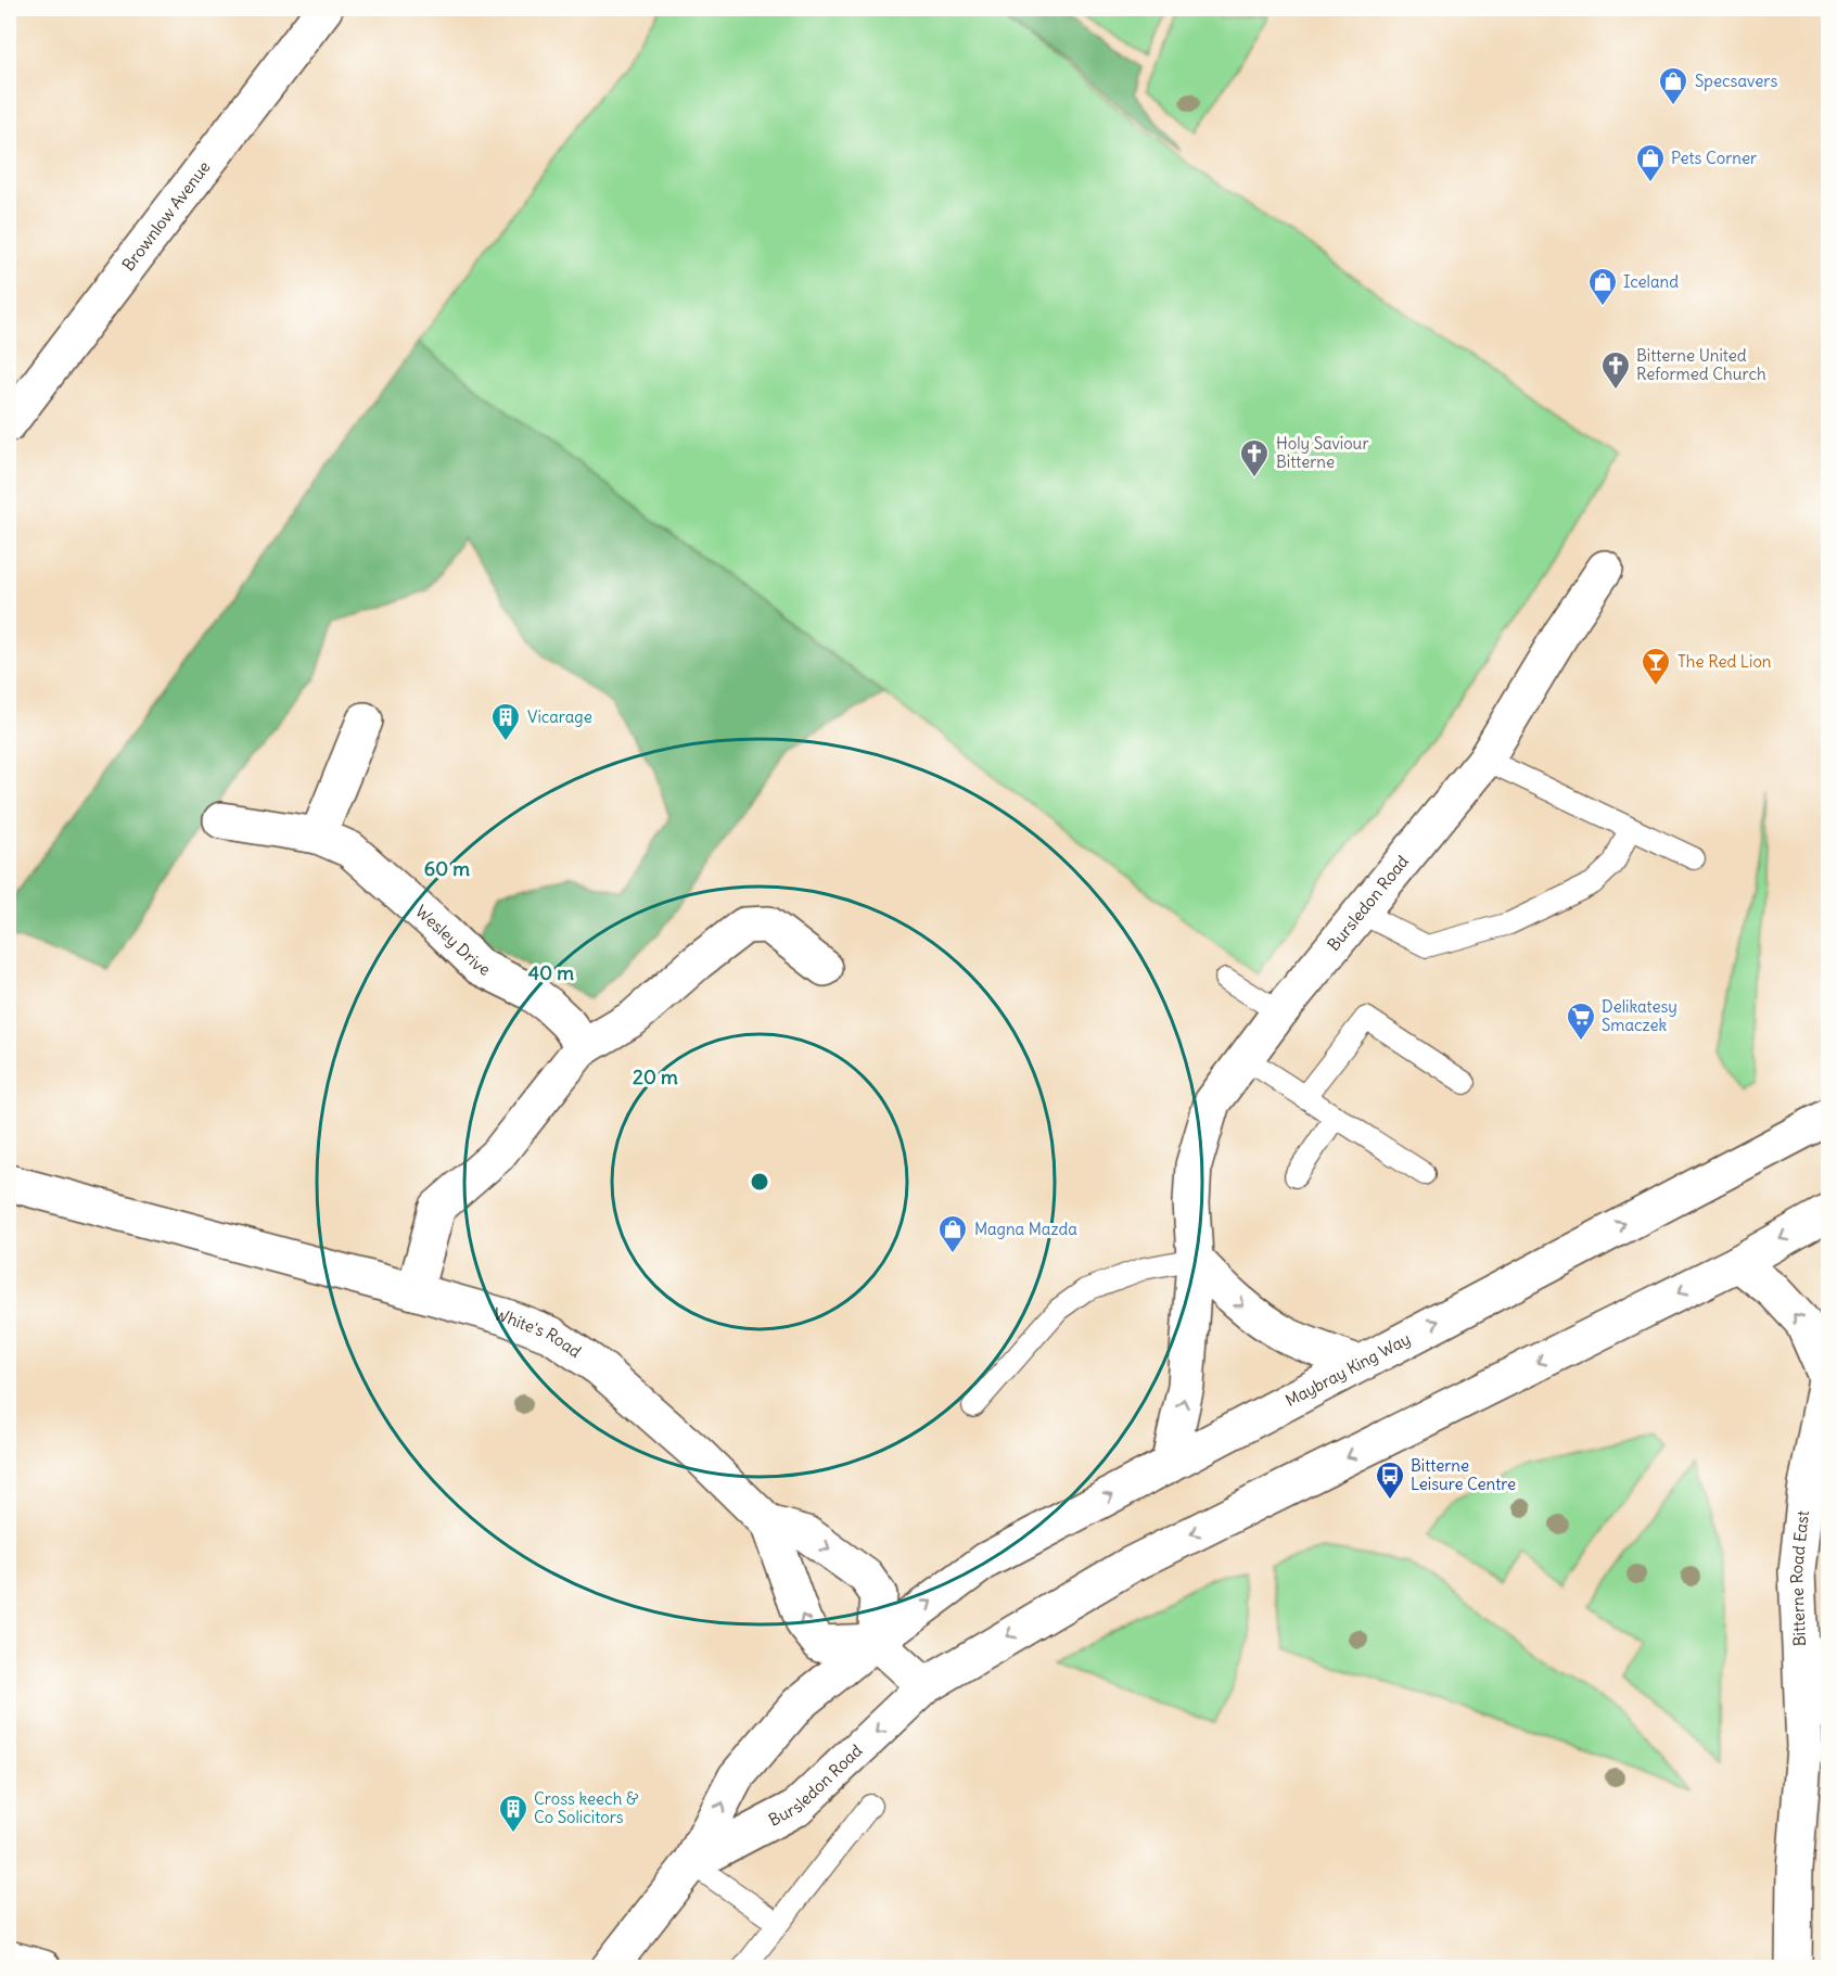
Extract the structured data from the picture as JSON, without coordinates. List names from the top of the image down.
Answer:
{
  "streets": {
    "street": [
      "Brownlow Avenue",
      "Bursledon Road",
      "Wesley Drive",
      "White's Road",
      "Maybray King Way",
      "Bitterne Road East"
    ]
  },
  "crossings": [
    ["Bursledon Road", "White's Road"],
    ["Bursledon Road", "Maybray King Way"],
    ["White's Road", "Maybray King Way"]
  ],
  "places": {
    "shop": [
      "Specsavers",
      "Pets Corner",
      "Iceland",
      "Magna Mazda"
    ],
    "church": ["Bitterne United Reformed Church", "Holy Saviour Bitterne"],
    "bar": ["The Red Lion"],
    "building": ["Vicarage", "Cross keech & Co Solicitors"],
    "supermarket": ["Delikatesy Smaczek"],
    "bus stop": ["Bitterne Leisure Centre"]
  },
  "rings": ["60 m", "40 m", "20 m"]
}
